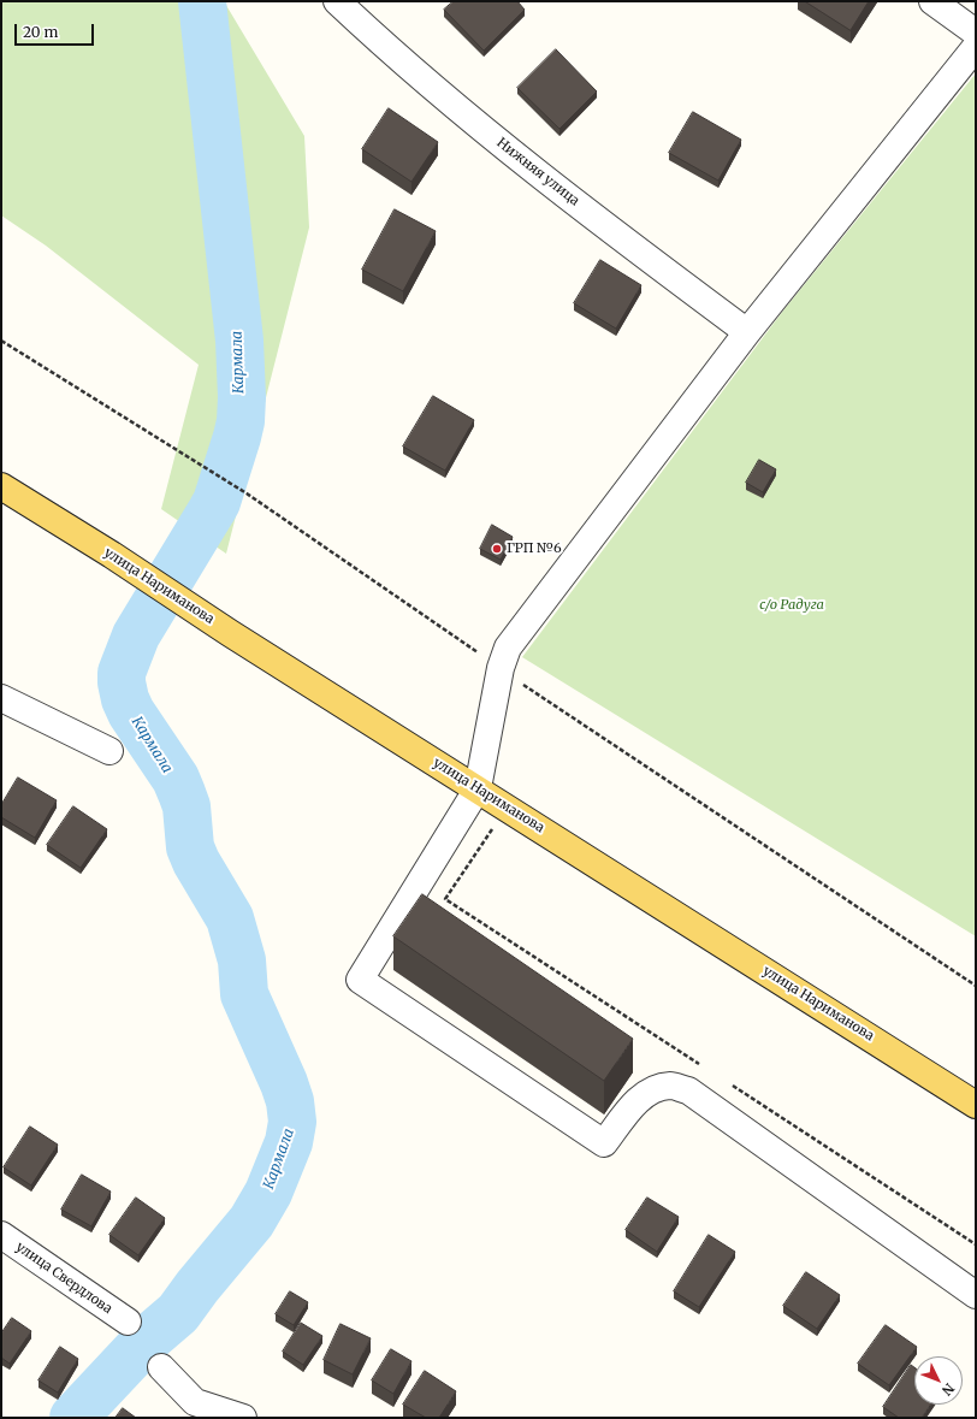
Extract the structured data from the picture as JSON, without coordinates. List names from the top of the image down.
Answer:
{
  "streets": {
    "main road": ["улица Нариманова"],
    "street": ["Нижняя улица", "улица Свердлова"]
  },
  "water": ["Кармала"],
  "parks": ["с/о Радуга"],
  "places": ["ГРП №6"],
  "scale_bar": "20 m",
  "north": "bottom right"
}
